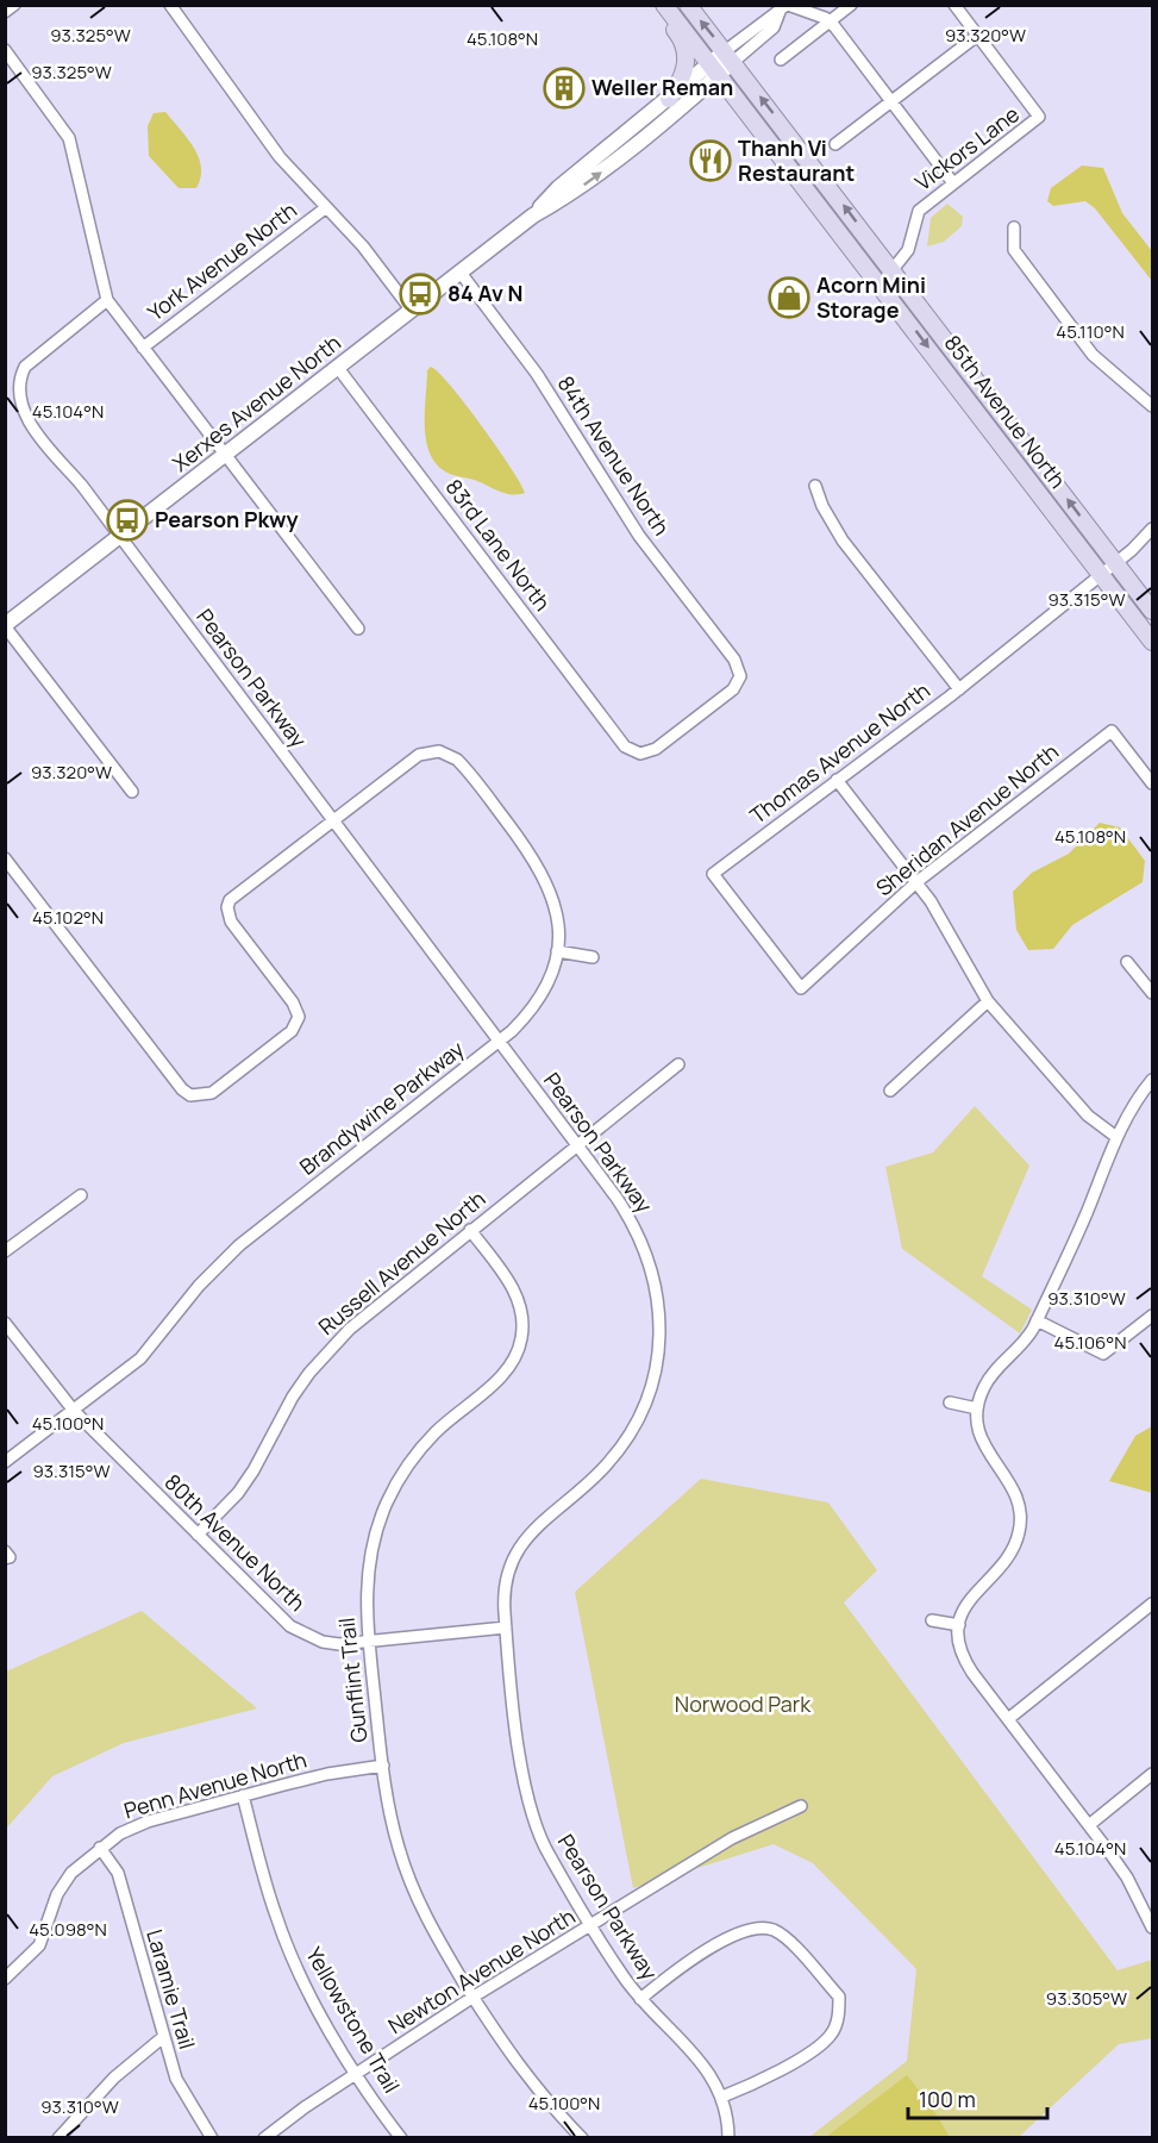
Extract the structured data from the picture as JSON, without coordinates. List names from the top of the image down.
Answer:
{
  "streets": {
    "main road": ["85th Avenue North"],
    "street": [
      "Vickors Lane",
      "York Avenue North",
      "Xerxes Avenue North",
      "84th Avenue North",
      "83rd Lane North",
      "Pearson Parkway",
      "Thomas Avenue North",
      "Sheridan Avenue North",
      "Brandywine Parkway",
      "Russell Avenue North",
      "80th Avenue North",
      "Gunflint Trail",
      "Penn Avenue North",
      "Newton Avenue North",
      "Laramie Trail",
      "Yellowstone Trail"
    ]
  },
  "crossings": [
    ["Vickors Lane", "85th Avenue North"],
    ["Xerxes Avenue North", "85th Avenue North"],
    ["Xerxes Avenue North", "84th Avenue North"],
    ["Xerxes Avenue North", "83rd Lane North"],
    ["Xerxes Avenue North", "Pearson Parkway"],
    ["85th Avenue North", "Thomas Avenue North"],
    ["84th Avenue North", "83rd Lane North"],
    ["Pearson Parkway", "Brandywine Parkway"],
    ["Pearson Parkway", "Russell Avenue North"],
    ["Pearson Parkway", "80th Avenue North"],
    ["Pearson Parkway", "Newton Avenue North"],
    ["Thomas Avenue North", "Sheridan Avenue North"],
    ["Brandywine Parkway", "80th Avenue North"],
    ["Russell Avenue North", "80th Avenue North"],
    ["Russell Avenue North", "Gunflint Trail"],
    ["80th Avenue North", "Gunflint Trail"],
    ["Gunflint Trail", "Penn Avenue North"],
    ["Gunflint Trail", "Newton Avenue North"],
    ["Penn Avenue North", "Laramie Trail"],
    ["Penn Avenue North", "Yellowstone Trail"],
    ["Newton Avenue North", "Yellowstone Trail"]
  ],
  "parks": ["Norwood Park"],
  "places": {
    "building": ["Weller Reman"],
    "restaurant": ["Thanh Vi Restaurant"],
    "bus stop": ["84 Av N", "Pearson Pkwy"],
    "shop": ["Acorn Mini Storage"]
  },
  "scale_bar": "100 m",
  "coordinates": [
    "93.325°W",
    "93.320°W",
    "45.108°N",
    "45.110°N",
    "45.104°N",
    "93.315°W",
    "45.102°N",
    "93.310°W",
    "45.106°N",
    "45.100°N",
    "45.098°N",
    "93.305°W"
  ]
}
